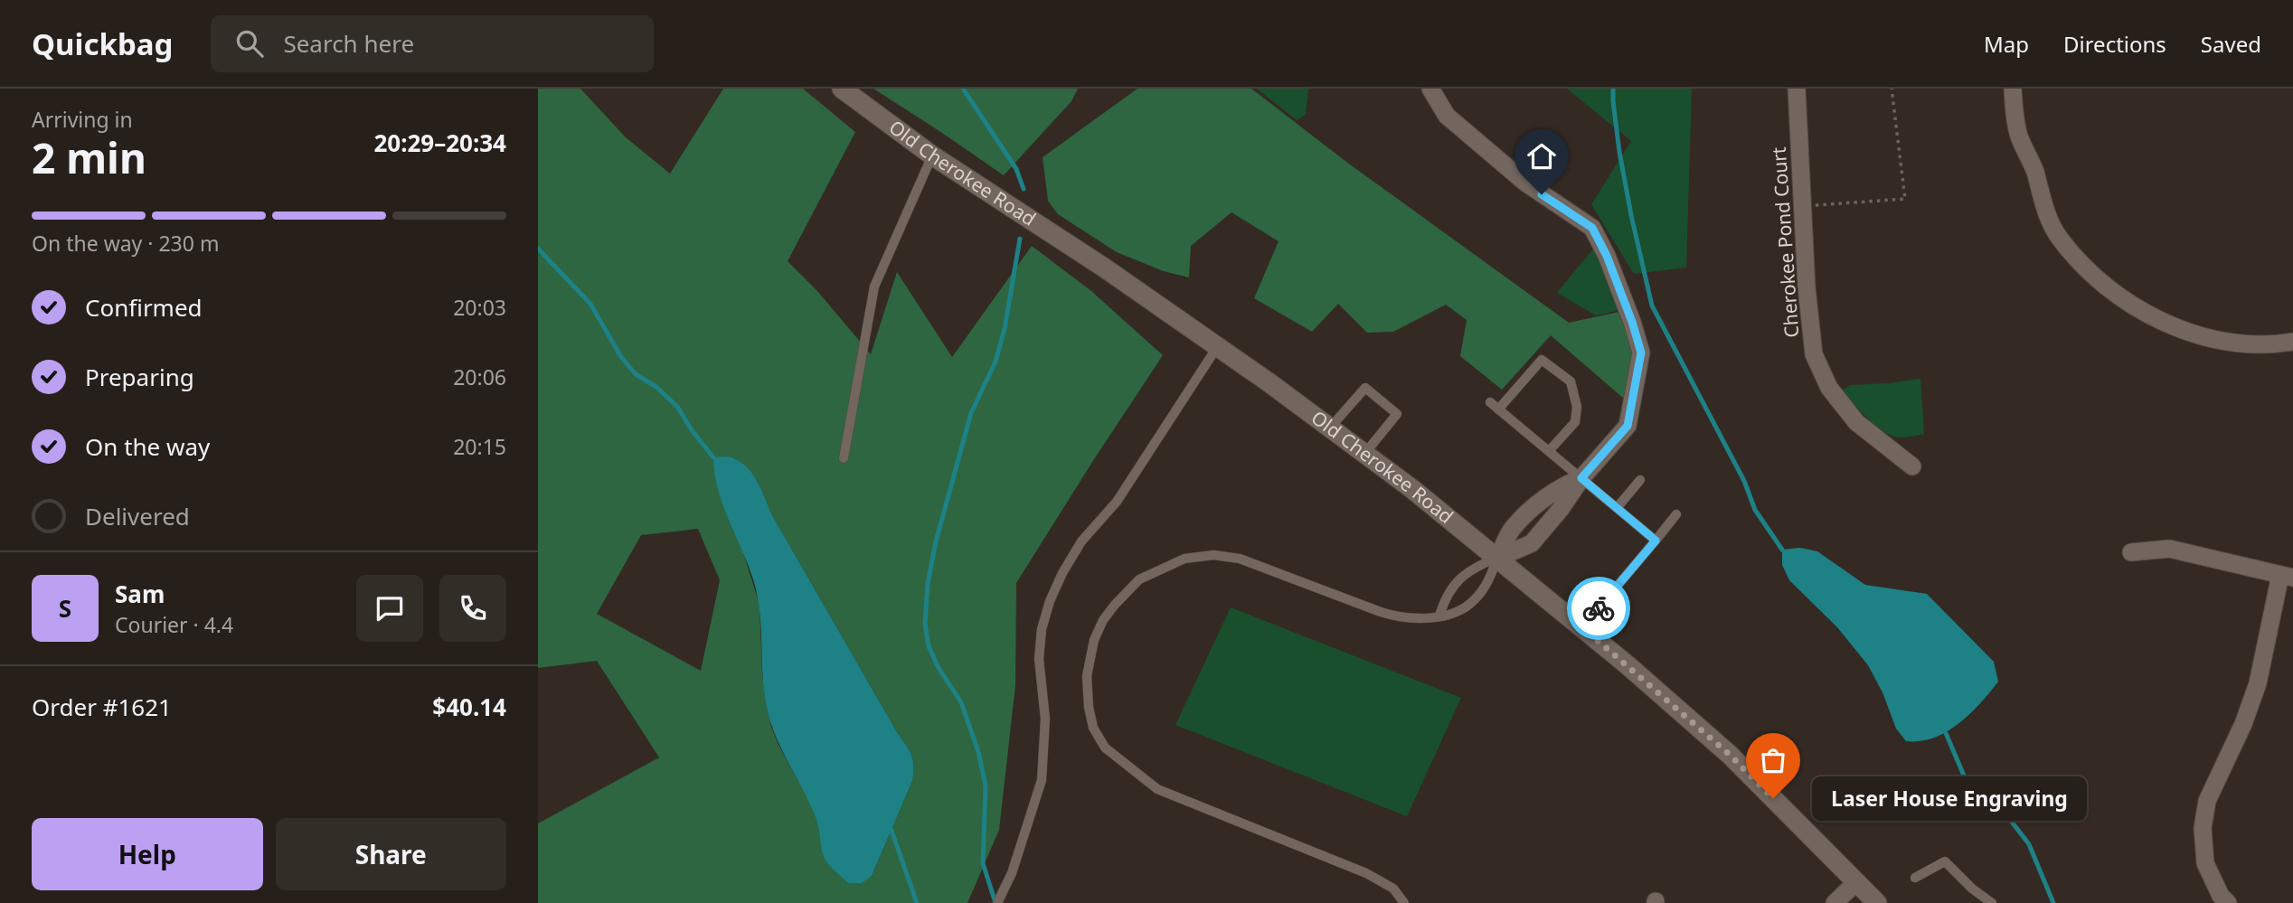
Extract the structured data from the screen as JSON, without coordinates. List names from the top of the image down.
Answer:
{
  "streets": {
    "street": ["Old Cherokee Road", "Cherokee Pond Court"]
  },
  "places": ["Laser House Engraving"],
  "page": {
    "header": "Quickbag",
    "search": "Search here",
    "nav": ["Map", "Directions", "Saved"],
    "heading": ["2 min", "Arriving in", "20:29–20:34"],
    "panel": [
      "Sam",
      "Courier · 4.4",
      "Order #1621",
      "$40.14"
    ],
    "bar": "On the way · 230 m",
    "list": [
      ["Confirmed", "20:03"],
      ["Preparing", "20:06"],
      ["On the way", "20:15"],
      "Delivered"
    ],
    "round": "S",
    "bubble": "Laser House Engraving",
    "buttons": ["Help", "Share"]
  }
}
